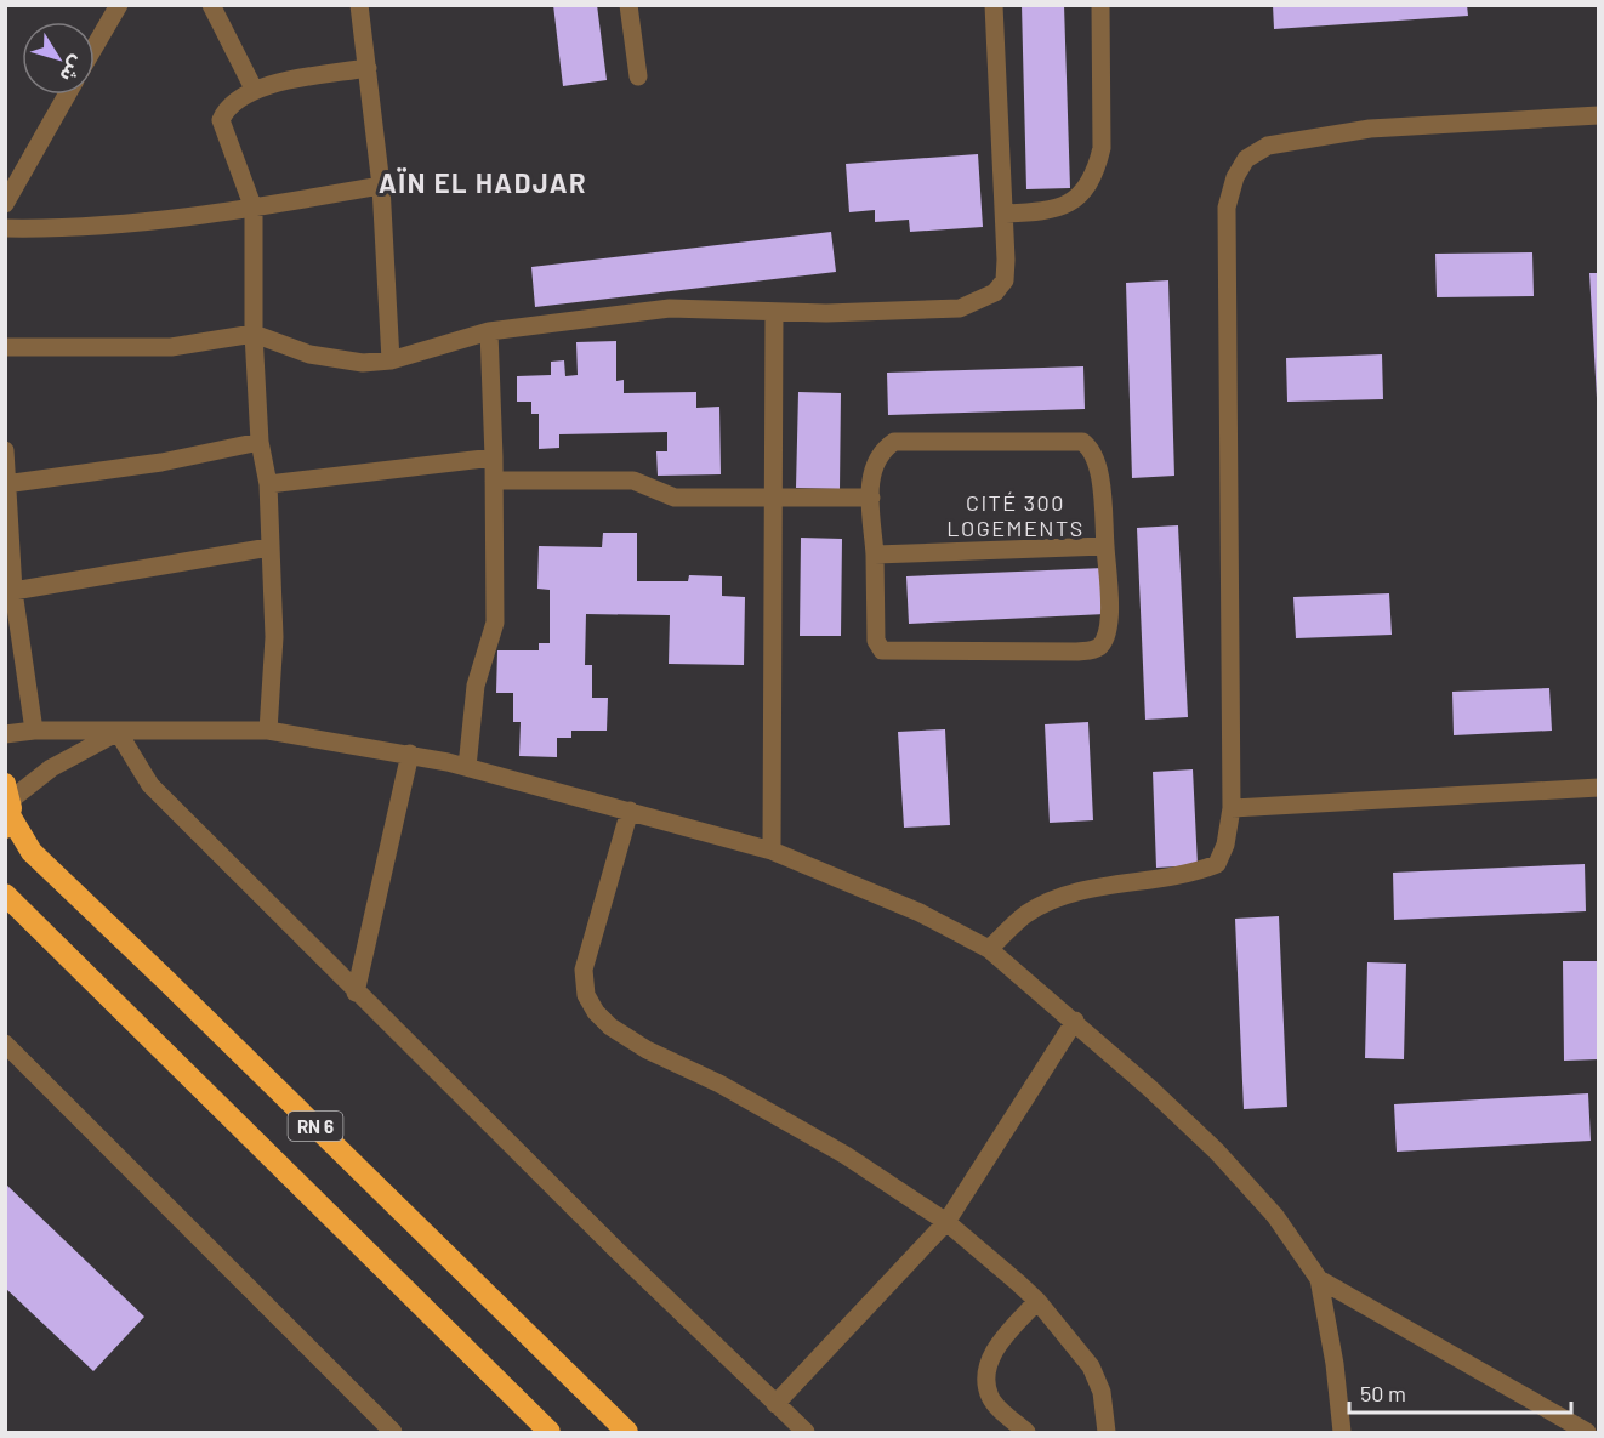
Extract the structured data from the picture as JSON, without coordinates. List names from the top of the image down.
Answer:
{
  "streets": {
    "highway": ["RN 6"]
  },
  "districts": ["AÏN EL HADJAR", "CITÉ 300 LOGEMENTS"],
  "scale_bar": "50 m",
  "north": "bottom right"
}
